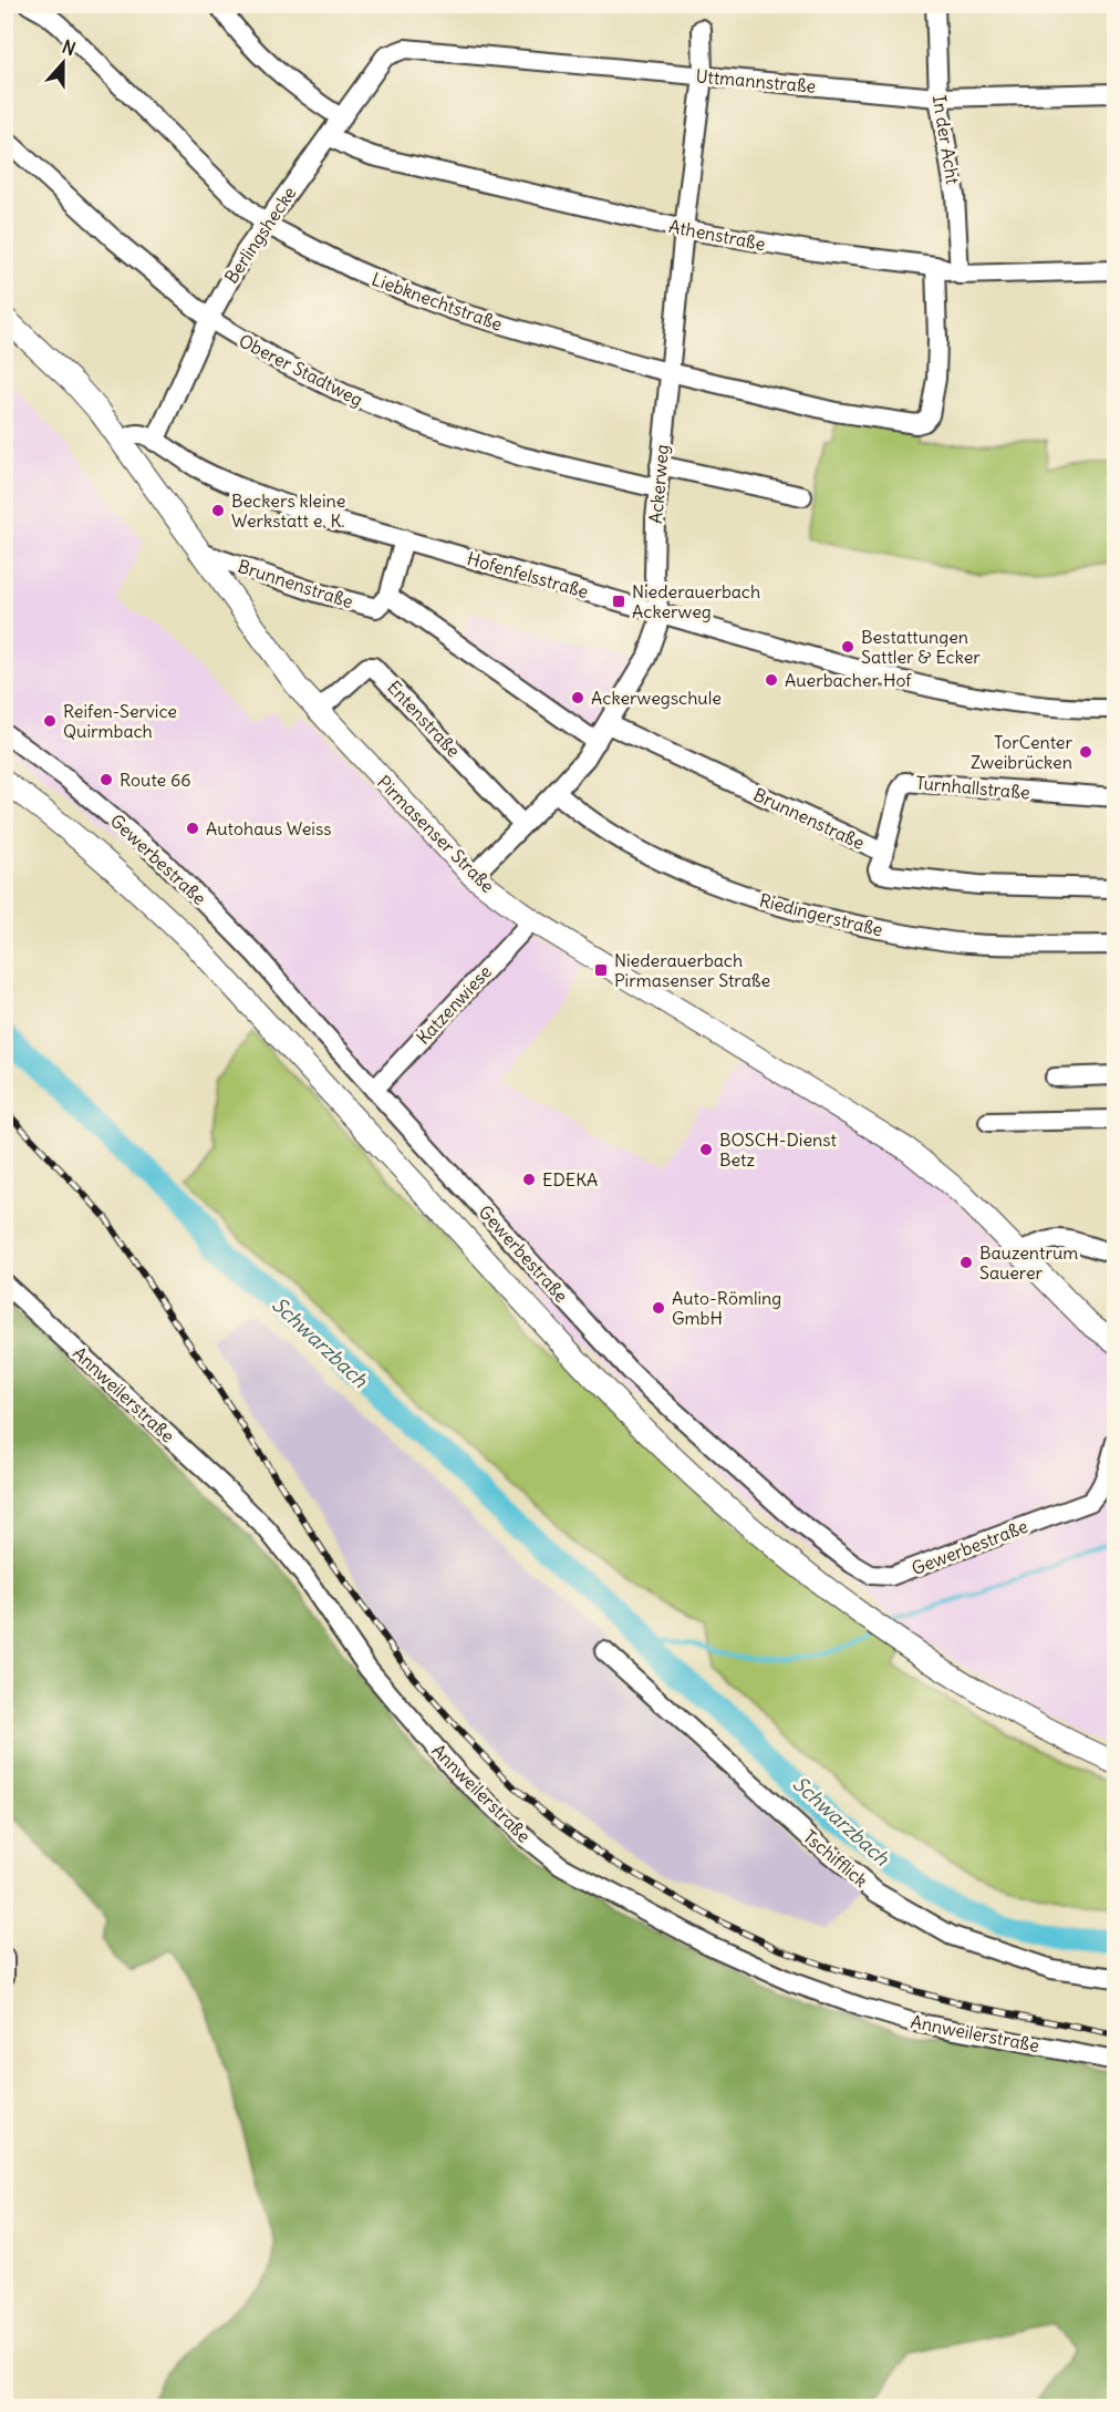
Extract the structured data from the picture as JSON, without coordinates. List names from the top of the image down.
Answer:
{
  "streets": {
    "main road": ["Pirmasenser Straße"],
    "street": [
      "Uttmannstraße",
      "In der Acht",
      "Berlingshecke",
      "Athenstraße",
      "Liebknechtstraße",
      "Oberer Stadtweg",
      "Ackerweg",
      "Hofenfelsstraße",
      "Brunnenstraße",
      "Entenstraße",
      "Turnhallstraße",
      "Gewerbestraße",
      "Riedingerstraße",
      "Katzenwiese",
      "Annweilerstraße",
      "Tschifflick"
    ]
  },
  "crossings": [
    ["Uttmannstraße", "In der Acht"],
    ["Uttmannstraße", "Berlingshecke"],
    ["Uttmannstraße", "Ackerweg"],
    ["In der Acht", "Athenstraße"],
    ["Berlingshecke", "Athenstraße"],
    ["Berlingshecke", "Liebknechtstraße"],
    ["Berlingshecke", "Oberer Stadtweg"],
    ["Berlingshecke", "Hofenfelsstraße"],
    ["Athenstraße", "Liebknechtstraße"],
    ["Athenstraße", "Ackerweg"],
    ["Liebknechtstraße", "Ackerweg"],
    ["Oberer Stadtweg", "Ackerweg"],
    ["Ackerweg", "Hofenfelsstraße"],
    ["Ackerweg", "Brunnenstraße"],
    ["Ackerweg", "Entenstraße"],
    ["Ackerweg", "Pirmasenser Straße"],
    ["Ackerweg", "Riedingerstraße"],
    ["Hofenfelsstraße", "Pirmasenser Straße"],
    ["Brunnenstraße", "Turnhallstraße"],
    ["Brunnenstraße", "Pirmasenser Straße"],
    ["Entenstraße", "Pirmasenser Straße"],
    ["Pirmasenser Straße", "Katzenwiese"],
    ["Gewerbestraße", "Katzenwiese"]
  ],
  "water": ["Schwarzbach"],
  "places": {
    "other": [
      "Beckers kleine Werkstatt e. K.",
      "Bestattungen Sattler & Ecker",
      "Auerbacher Hof",
      "Ackerwegschule",
      "Reifen-Service Quirmbach",
      "TorCenter Zweibrücken",
      "Route 66",
      "Autohaus Weiss",
      "BOSCH-Dienst Betz",
      "EDEKA",
      "Bauzentrum Sauerer",
      "Auto-Römling GmbH"
    ],
    "transit": ["Niederauerbach Ackerweg", "Niederauerbach Pirmasenser Straße"]
  },
  "north": "top"
}
